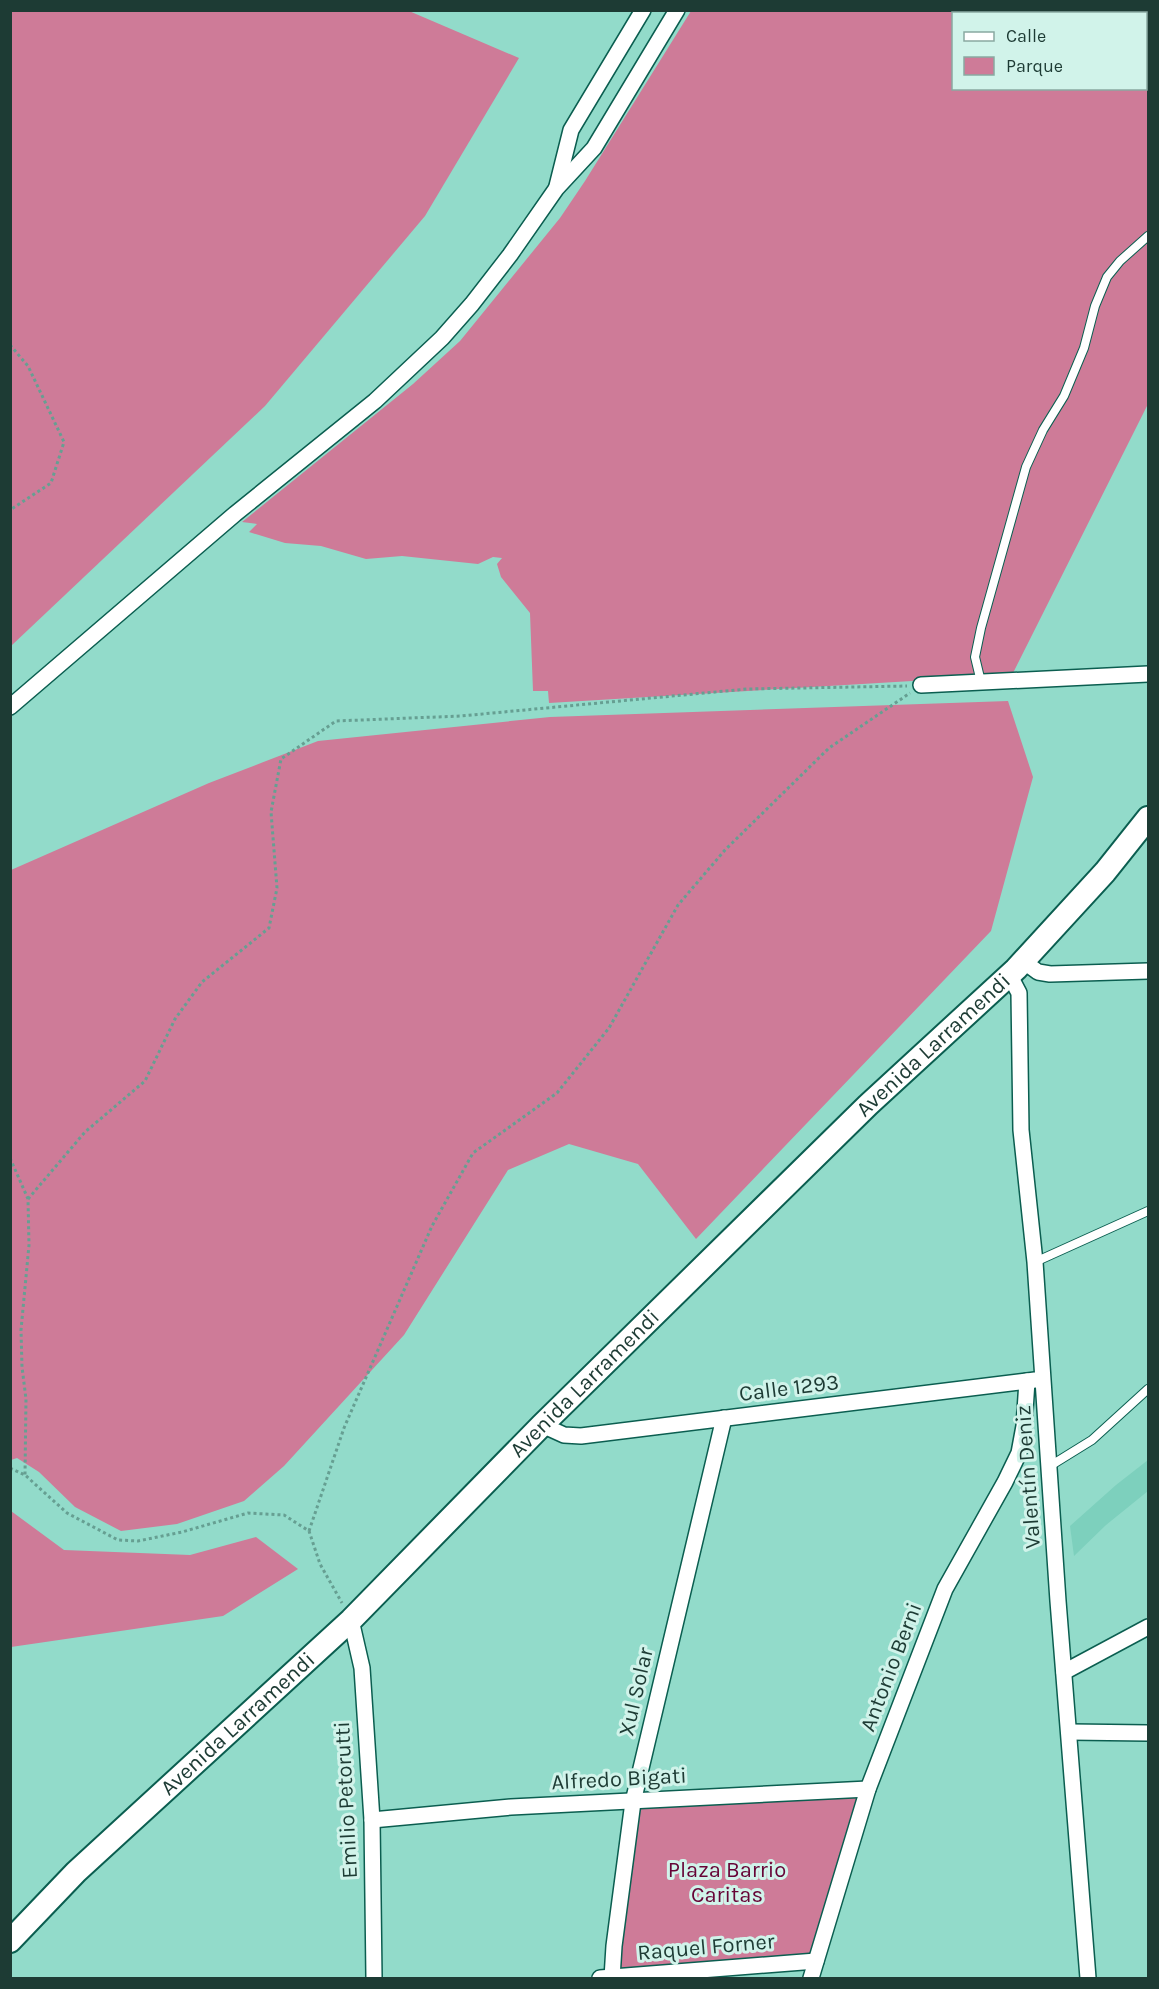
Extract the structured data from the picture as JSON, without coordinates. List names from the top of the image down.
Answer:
{
  "streets": {
    "main road": ["Avenida Larramendi"],
    "street": [
      "Calle 1293",
      "Valentín Deniz",
      "Antonio Berni",
      "Xul Solar",
      "Alfredo Bigati",
      "Emilio Petorutti",
      "Raquel Forner"
    ]
  },
  "crossings": [
    ["Avenida Larramendi", "Calle 1293"],
    ["Avenida Larramendi", "Valentín Deniz"],
    ["Avenida Larramendi", "Emilio Petorutti"],
    ["Calle 1293", "Valentín Deniz"],
    ["Calle 1293", "Antonio Berni"],
    ["Calle 1293", "Xul Solar"],
    ["Antonio Berni", "Alfredo Bigati"],
    ["Antonio Berni", "Raquel Forner"],
    ["Xul Solar", "Alfredo Bigati"],
    ["Xul Solar", "Raquel Forner"],
    ["Alfredo Bigati", "Emilio Petorutti"]
  ],
  "parks": ["Plaza Barrio Caritas"],
  "legend": ["Calle", "Parque"]
}
